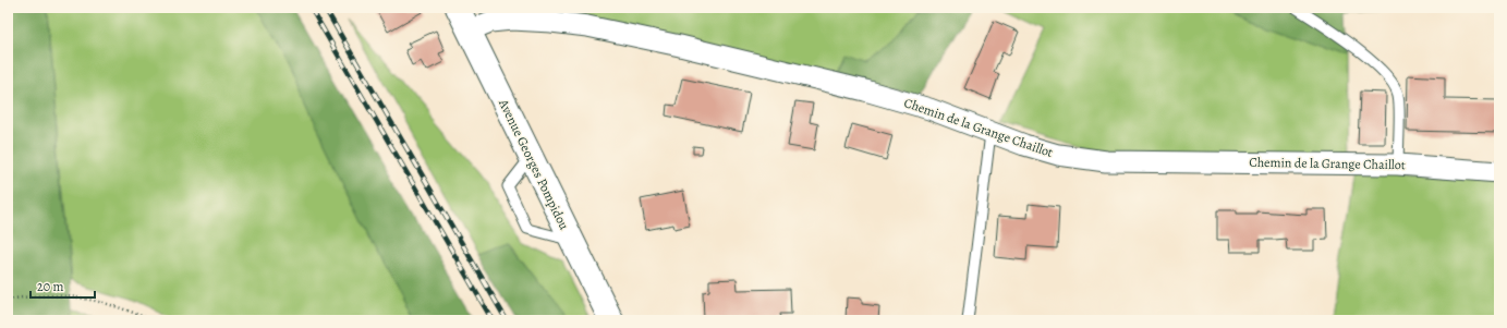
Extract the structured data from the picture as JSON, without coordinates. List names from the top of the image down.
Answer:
{
  "streets": {
    "main road": ["Avenue Georges Pompidou"],
    "street": ["Chemin de la Grange Chaillot"]
  },
  "crossings": [
    ["Chemin de la Grange Chaillot", "Avenue Georges Pompidou"]
  ],
  "scale_bar": "20 m"
}
